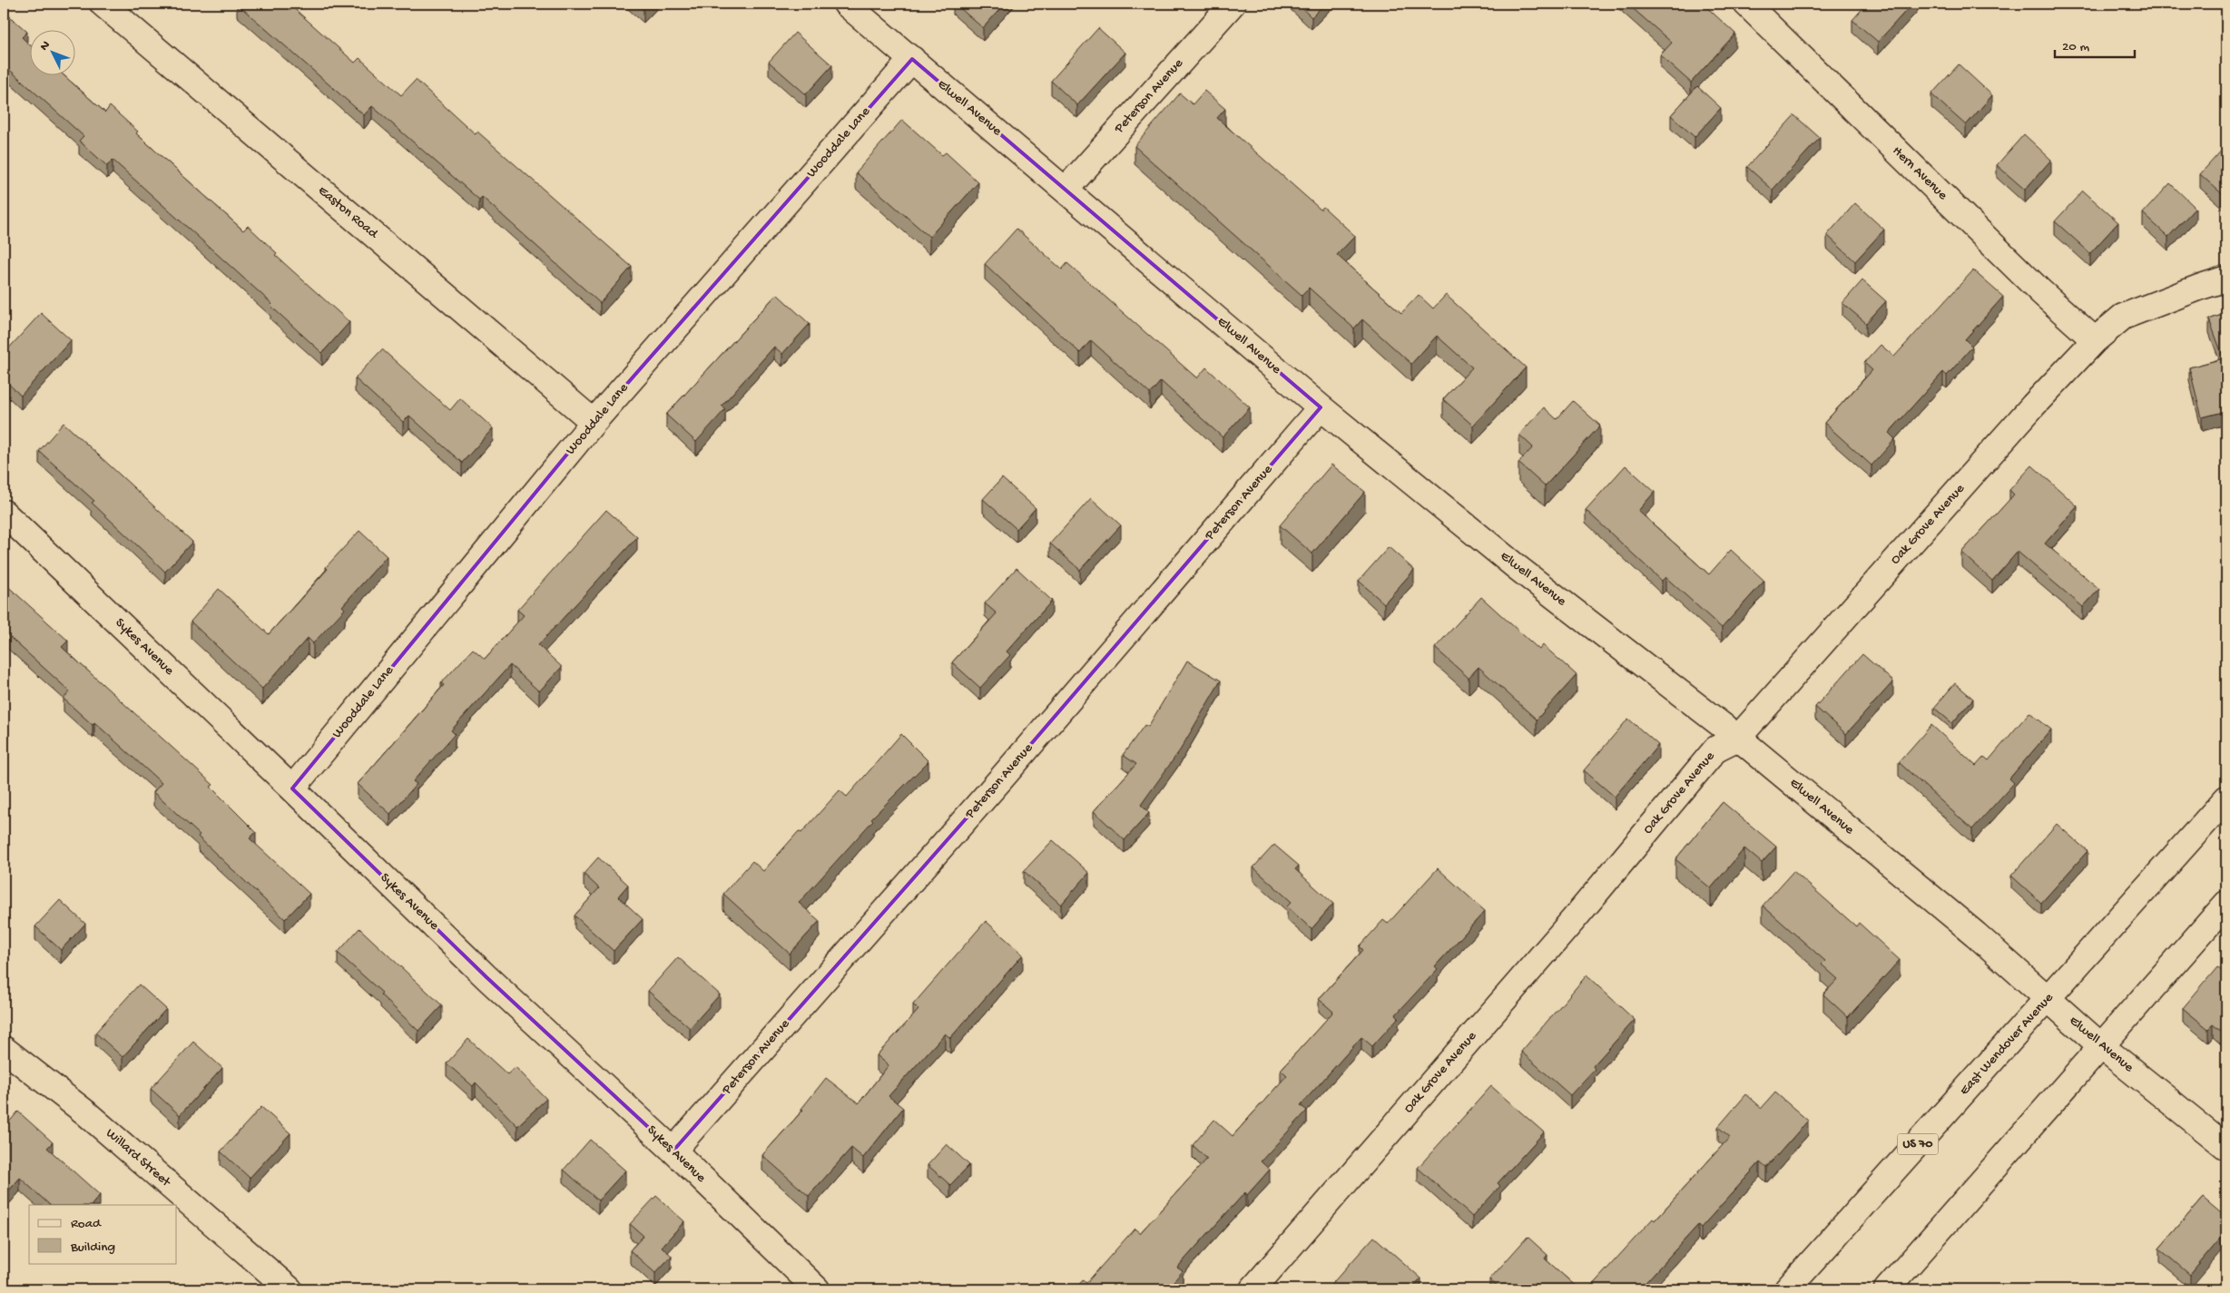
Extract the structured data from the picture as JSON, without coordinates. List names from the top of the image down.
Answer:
{
  "streets": {
    "main road": [
      "Peterson Avenue",
      "Elwell Avenue",
      "Wooddale Lane",
      "Hern Avenue",
      "Easton Road",
      "Oak Grove Avenue",
      "Sykes Avenue",
      "East Wendover Avenue",
      "US 70",
      "Willard Street"
    ]
  },
  "crossings": [
    ["Peterson Avenue", "Elwell Avenue"],
    ["Peterson Avenue", "Sykes Avenue"],
    ["Elwell Avenue", "Wooddale Lane"],
    ["Elwell Avenue", "Oak Grove Avenue"],
    ["Elwell Avenue", "East Wendover Avenue"],
    ["Wooddale Lane", "Easton Road"],
    ["Wooddale Lane", "Sykes Avenue"],
    ["Hern Avenue", "Oak Grove Avenue"]
  ],
  "legend": ["Road", "Building"],
  "scale_bar": "20 m",
  "north": "top left"
}
